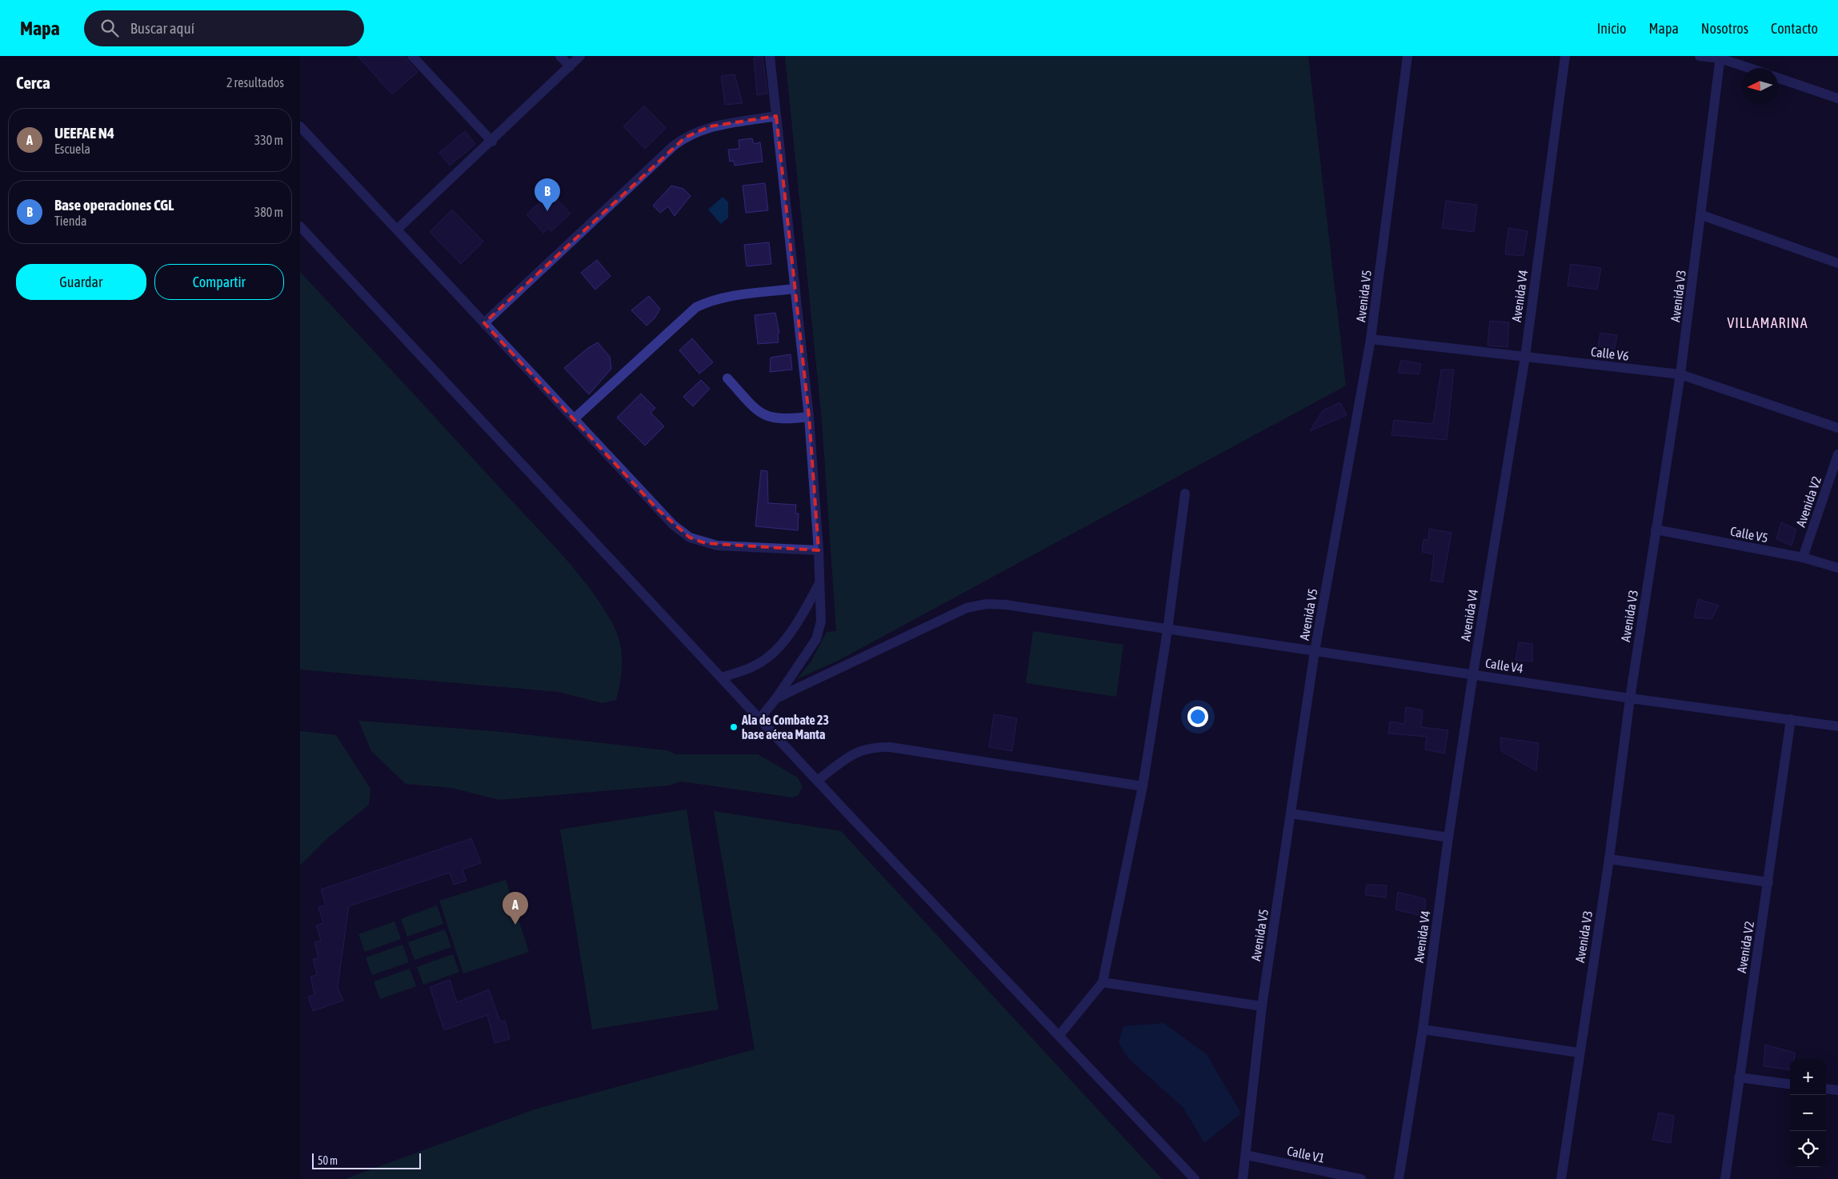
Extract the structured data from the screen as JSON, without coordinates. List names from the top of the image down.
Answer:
{
  "streets": {
    "street": [
      "Avenida V5",
      "Avenida V4",
      "Avenida V3",
      "Calle V6",
      "Avenida V2",
      "Calle V5",
      "Calle V4",
      "Calle V1"
    ]
  },
  "crossings": [
    ["Avenida V5", "Calle V6"],
    ["Avenida V5", "Calle V4"],
    ["Avenida V5", "Calle V1"],
    ["Avenida V4", "Calle V6"],
    ["Avenida V4", "Calle V4"],
    ["Avenida V3", "Calle V6"],
    ["Avenida V3", "Calle V5"],
    ["Avenida V3", "Calle V4"],
    ["Avenida V2", "Calle V5"],
    ["Avenida V2", "Calle V4"]
  ],
  "districts": ["VILLAMARINA"],
  "places": ["Ala de Combate 23 base aérea Manta"],
  "scale_bar": "50 m",
  "north": "left",
  "page": {
    "header": "Mapa",
    "search": "Buscar aquí",
    "nav": [
      "Inicio",
      "Mapa",
      "Nosotros",
      "Contacto"
    ],
    "heading": ["Cerca", "2 resultados"],
    "list": [
      {
        "mark": "A",
        "name": "UEEFAE N4",
        "note": "Escuela",
        "value": "330 m"
      },
      {
        "mark": "B",
        "name": "Base operaciones CGL",
        "note": "Tienda",
        "value": "380 m"
      }
    ],
    "pins": ["B", "A"],
    "buttons": ["Guardar", "Compartir"],
    "map_buttons": ["+", "−"],
    "scale": "50 m"
  }
}
